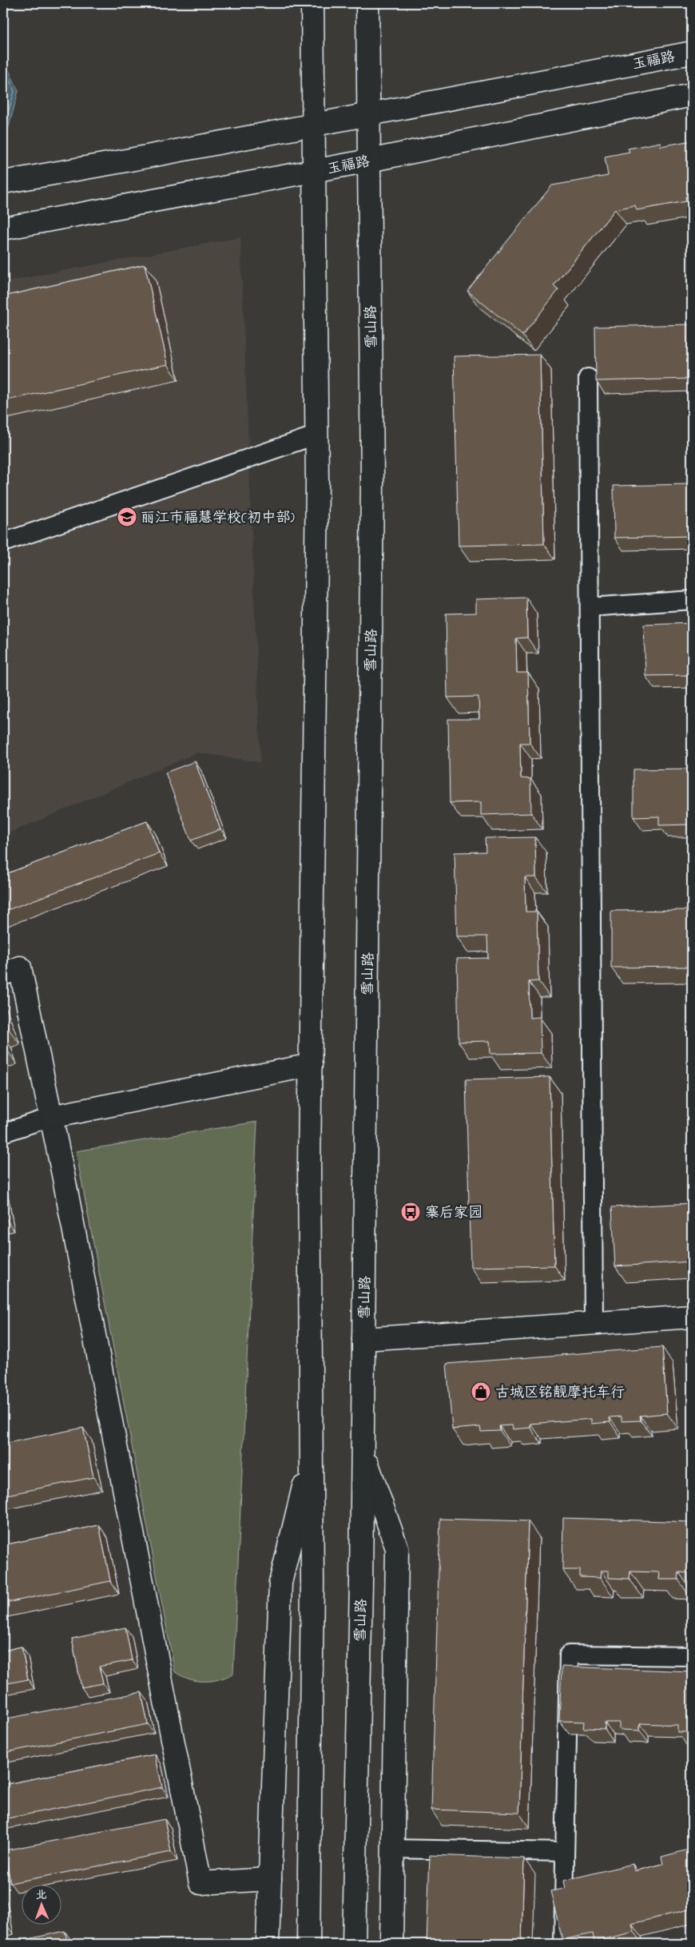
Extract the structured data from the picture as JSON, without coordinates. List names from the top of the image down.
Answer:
{
  "streets": {
    "main road": ["玉福路", "雪山路"]
  },
  "crossings": [
    ["玉福路", "雪山路"]
  ],
  "places": {
    "school or university": ["丽江市福慧学校(初中部)"],
    "bus stop": ["寨后家园"],
    "shop": ["古城区铭靓摩托车行"]
  },
  "north": "top"
}
